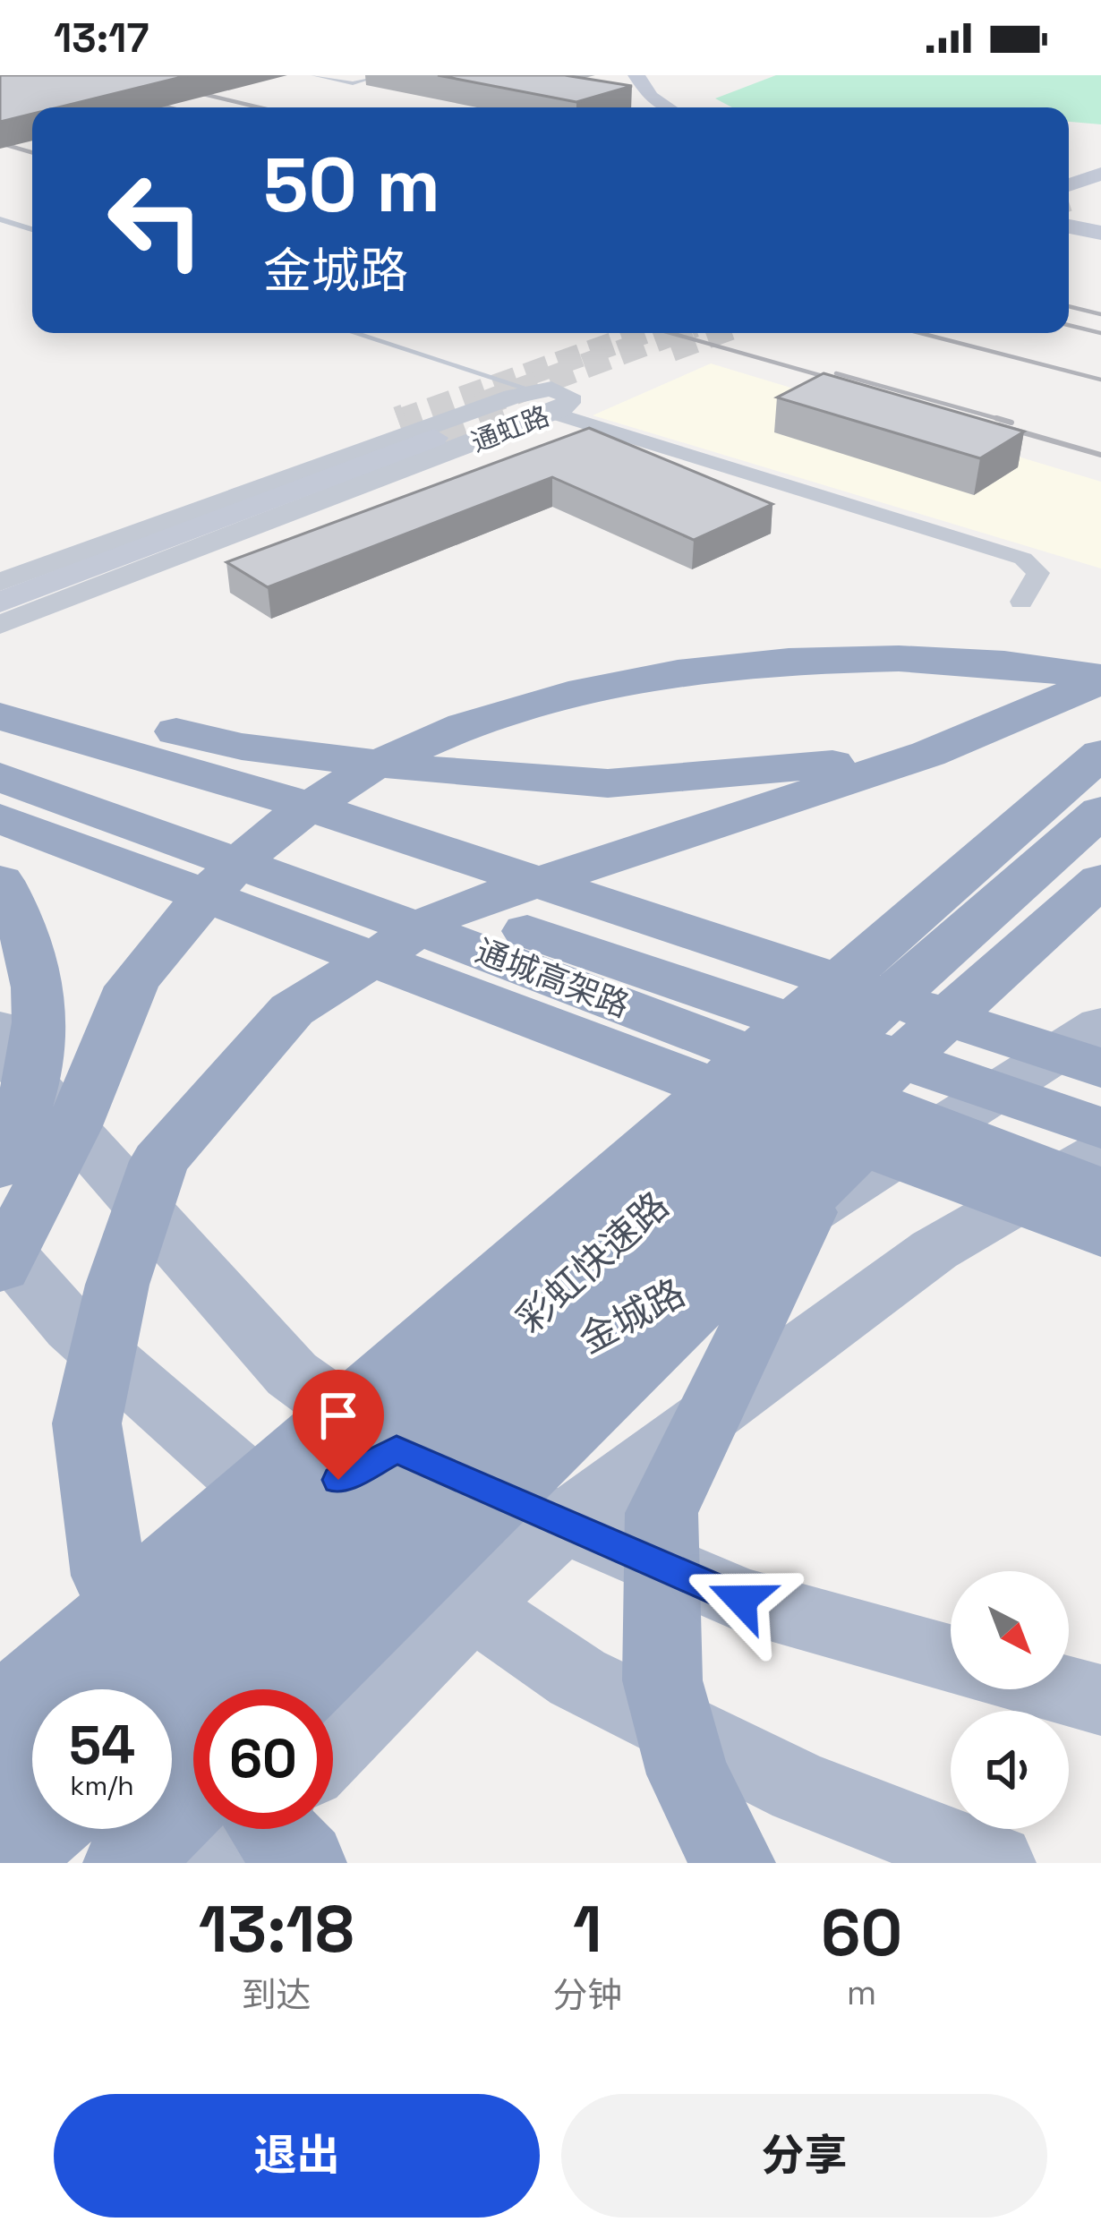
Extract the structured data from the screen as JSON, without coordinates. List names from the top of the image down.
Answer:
{
  "streets": {
    "highway": ["通城高架路", "彩虹快速路"],
    "main road": ["通虹路", "金城路"]
  },
  "north": "bottom right",
  "page": {
    "status": "13:17",
    "turn": ["50 m", "金城路"],
    "speed": "54 km/h",
    "limit": "60",
    "eta": [
      "13:18",
      "到达",
      "1",
      "分钟",
      "60",
      "m"
    ],
    "buttons": ["退出", "分享"]
  }
}
